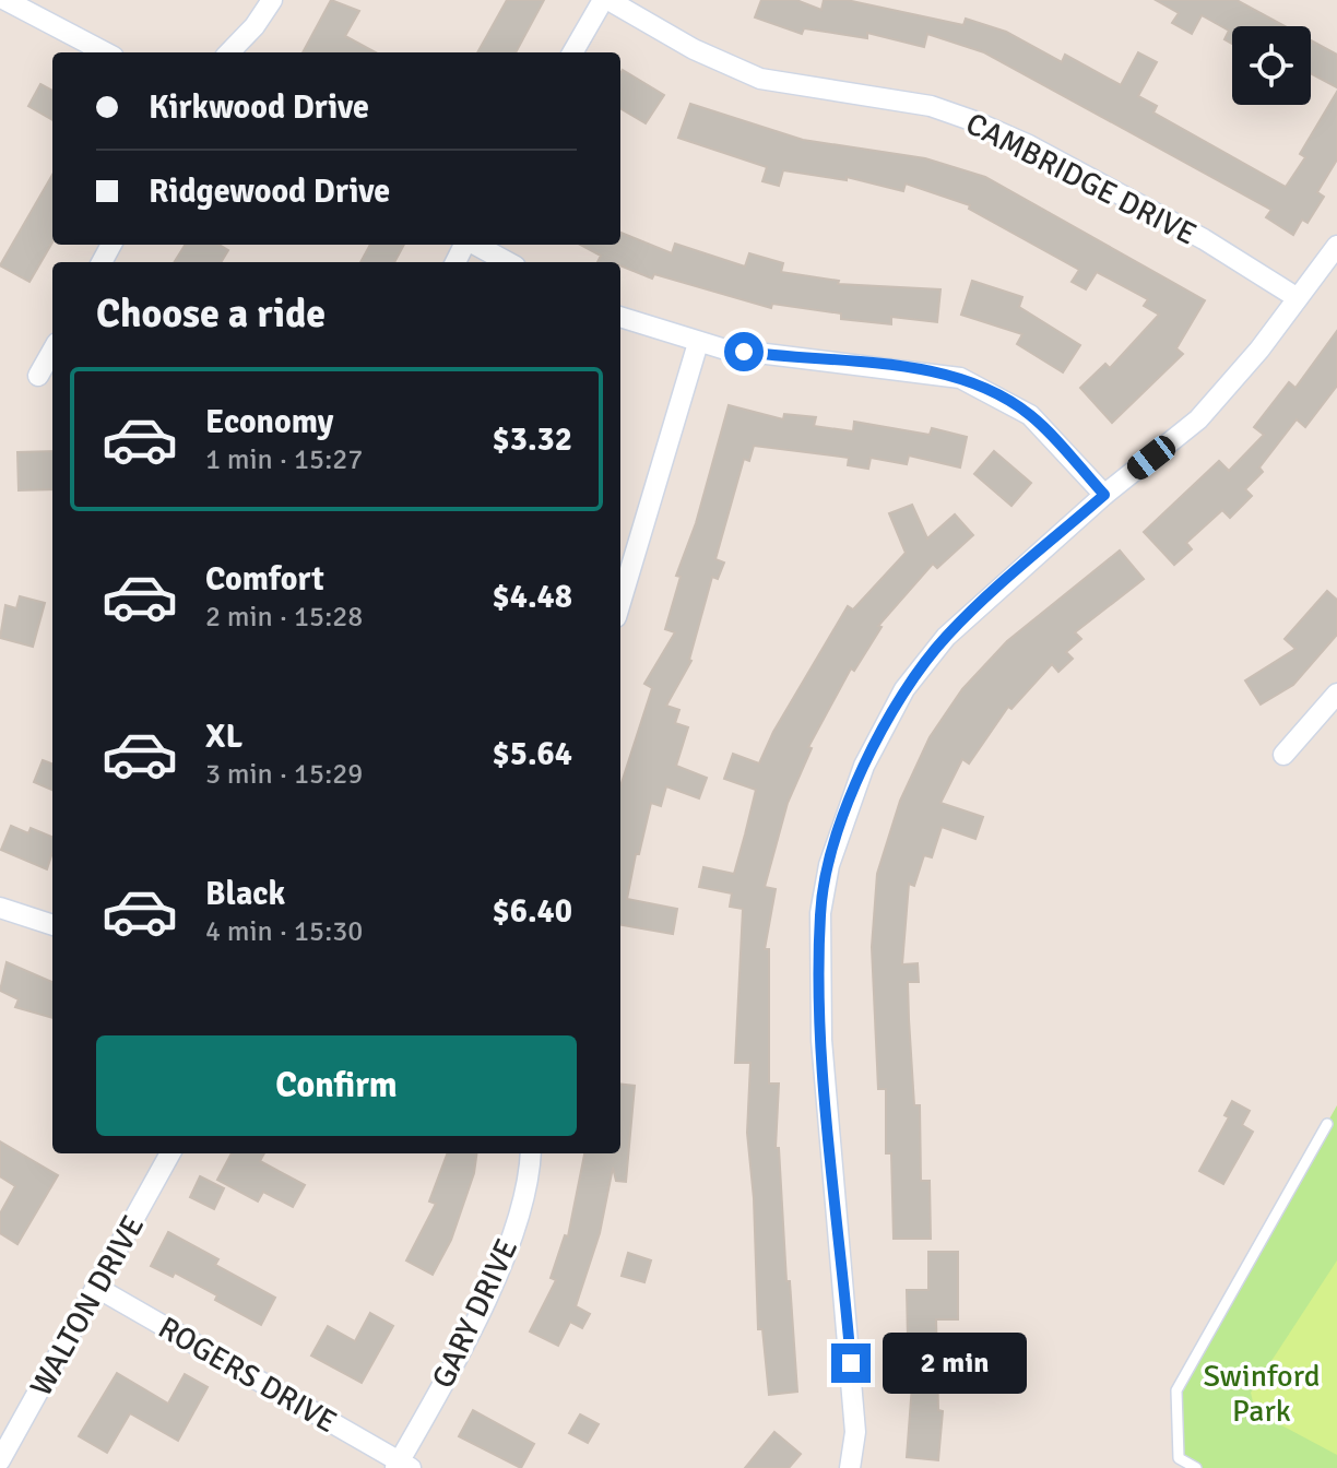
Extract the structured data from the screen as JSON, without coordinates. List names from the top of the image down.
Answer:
{
  "streets": {
    "street": [
      "CAMBRIDGE DRIVE",
      "WALTON DRIVE",
      "GARY DRIVE",
      "ROGERS DRIVE"
    ]
  },
  "crossings": [
    ["WALTON DRIVE", "ROGERS DRIVE"],
    ["GARY DRIVE", "ROGERS DRIVE"]
  ],
  "parks": ["Swinford Park"],
  "page": {
    "banner": ["Kirkwood Drive", "Ridgewood Drive"],
    "heading": "Choose a ride",
    "list": [
      {
        "name": "Economy",
        "note": "1 min · 15:27",
        "value": "$3.32"
      },
      {
        "name": "Comfort",
        "note": "2 min · 15:28",
        "value": "$4.48"
      },
      {
        "name": "XL",
        "note": "3 min · 15:29",
        "value": "$5.64"
      },
      {
        "name": "Black",
        "note": "4 min · 15:30",
        "value": "$6.40"
      }
    ],
    "buttons": "Confirm",
    "bubble": "2 min"
  }
}
